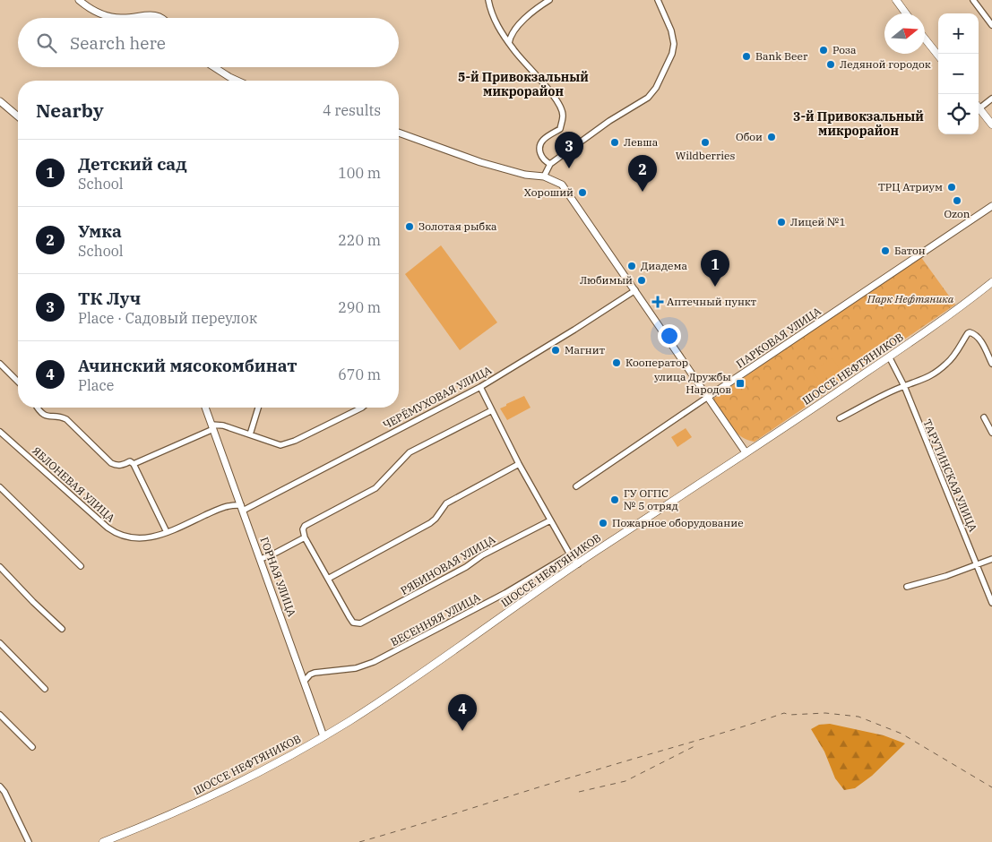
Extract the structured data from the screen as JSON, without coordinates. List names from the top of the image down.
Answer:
{
  "streets": {
    "main road": ["ШОССЕ НЕФТЯНИКОВ"],
    "street": [
      "ПАРКОВАЯ УЛИЦА",
      "ЧЕРЁМУХОВАЯ УЛИЦА",
      "ТАРУТИНСКАЯ УЛИЦА",
      "ЯБЛОНЕВАЯ УЛИЦА",
      "РЯБИНОВАЯ УЛИЦА",
      "ГОРНАЯ УЛИЦА",
      "ВЕСЕННЯЯ УЛИЦА"
    ]
  },
  "crossings": [
    ["ШОССЕ НЕФТЯНИКОВ", "ТАРУТИНСКАЯ УЛИЦА"],
    ["ШОССЕ НЕФТЯНИКОВ", "ГОРНАЯ УЛИЦА"],
    ["ЧЕРЁМУХОВАЯ УЛИЦА", "ЯБЛОНЕВАЯ УЛИЦА"],
    ["ЧЕРЁМУХОВАЯ УЛИЦА", "ГОРНАЯ УЛИЦА"],
    ["ГОРНАЯ УЛИЦА", "ВЕСЕННЯЯ УЛИЦА"]
  ],
  "districts": ["5-й Привокзальный микрорайон", "3-й Привокзальный микрорайон"],
  "parks": ["Парк Нефтяника"],
  "places": {
    "other": [
      "Роза",
      "Bank Beer",
      "Ледяной городок",
      "Обои",
      "Левша",
      "Wildberries",
      "ТРЦ Атриум",
      "Хороший",
      "Ozon",
      "Лицей №1",
      "Золотая рыбка",
      "Батон",
      "Диадема",
      "Любимый",
      "Магнит",
      "Кооператор",
      "ГУ ОГПС № 5 отряд",
      "Пожарное оборудование"
    ],
    "health": ["Аптечный пункт"],
    "transit": ["улица Дружбы Народов"]
  },
  "north": "right",
  "page": {
    "map_buttons": ["+", "−"],
    "search": "Search here",
    "heading": ["Nearby", "4 results"],
    "pins": [
      "3",
      "2",
      "1",
      "4"
    ],
    "list": [
      {
        "mark": "1",
        "name": "Детский сад",
        "note": "School",
        "value": "100 m"
      },
      {
        "mark": "2",
        "name": "Умка",
        "note": "School",
        "value": "220 m"
      },
      {
        "mark": "3",
        "name": "ТК Луч",
        "note": "Place · Садовый переулок",
        "value": "290 m"
      },
      {
        "mark": "4",
        "name": "Ачинский мясокомбинат",
        "note": "Place",
        "value": "670 m"
      }
    ]
  }
}
